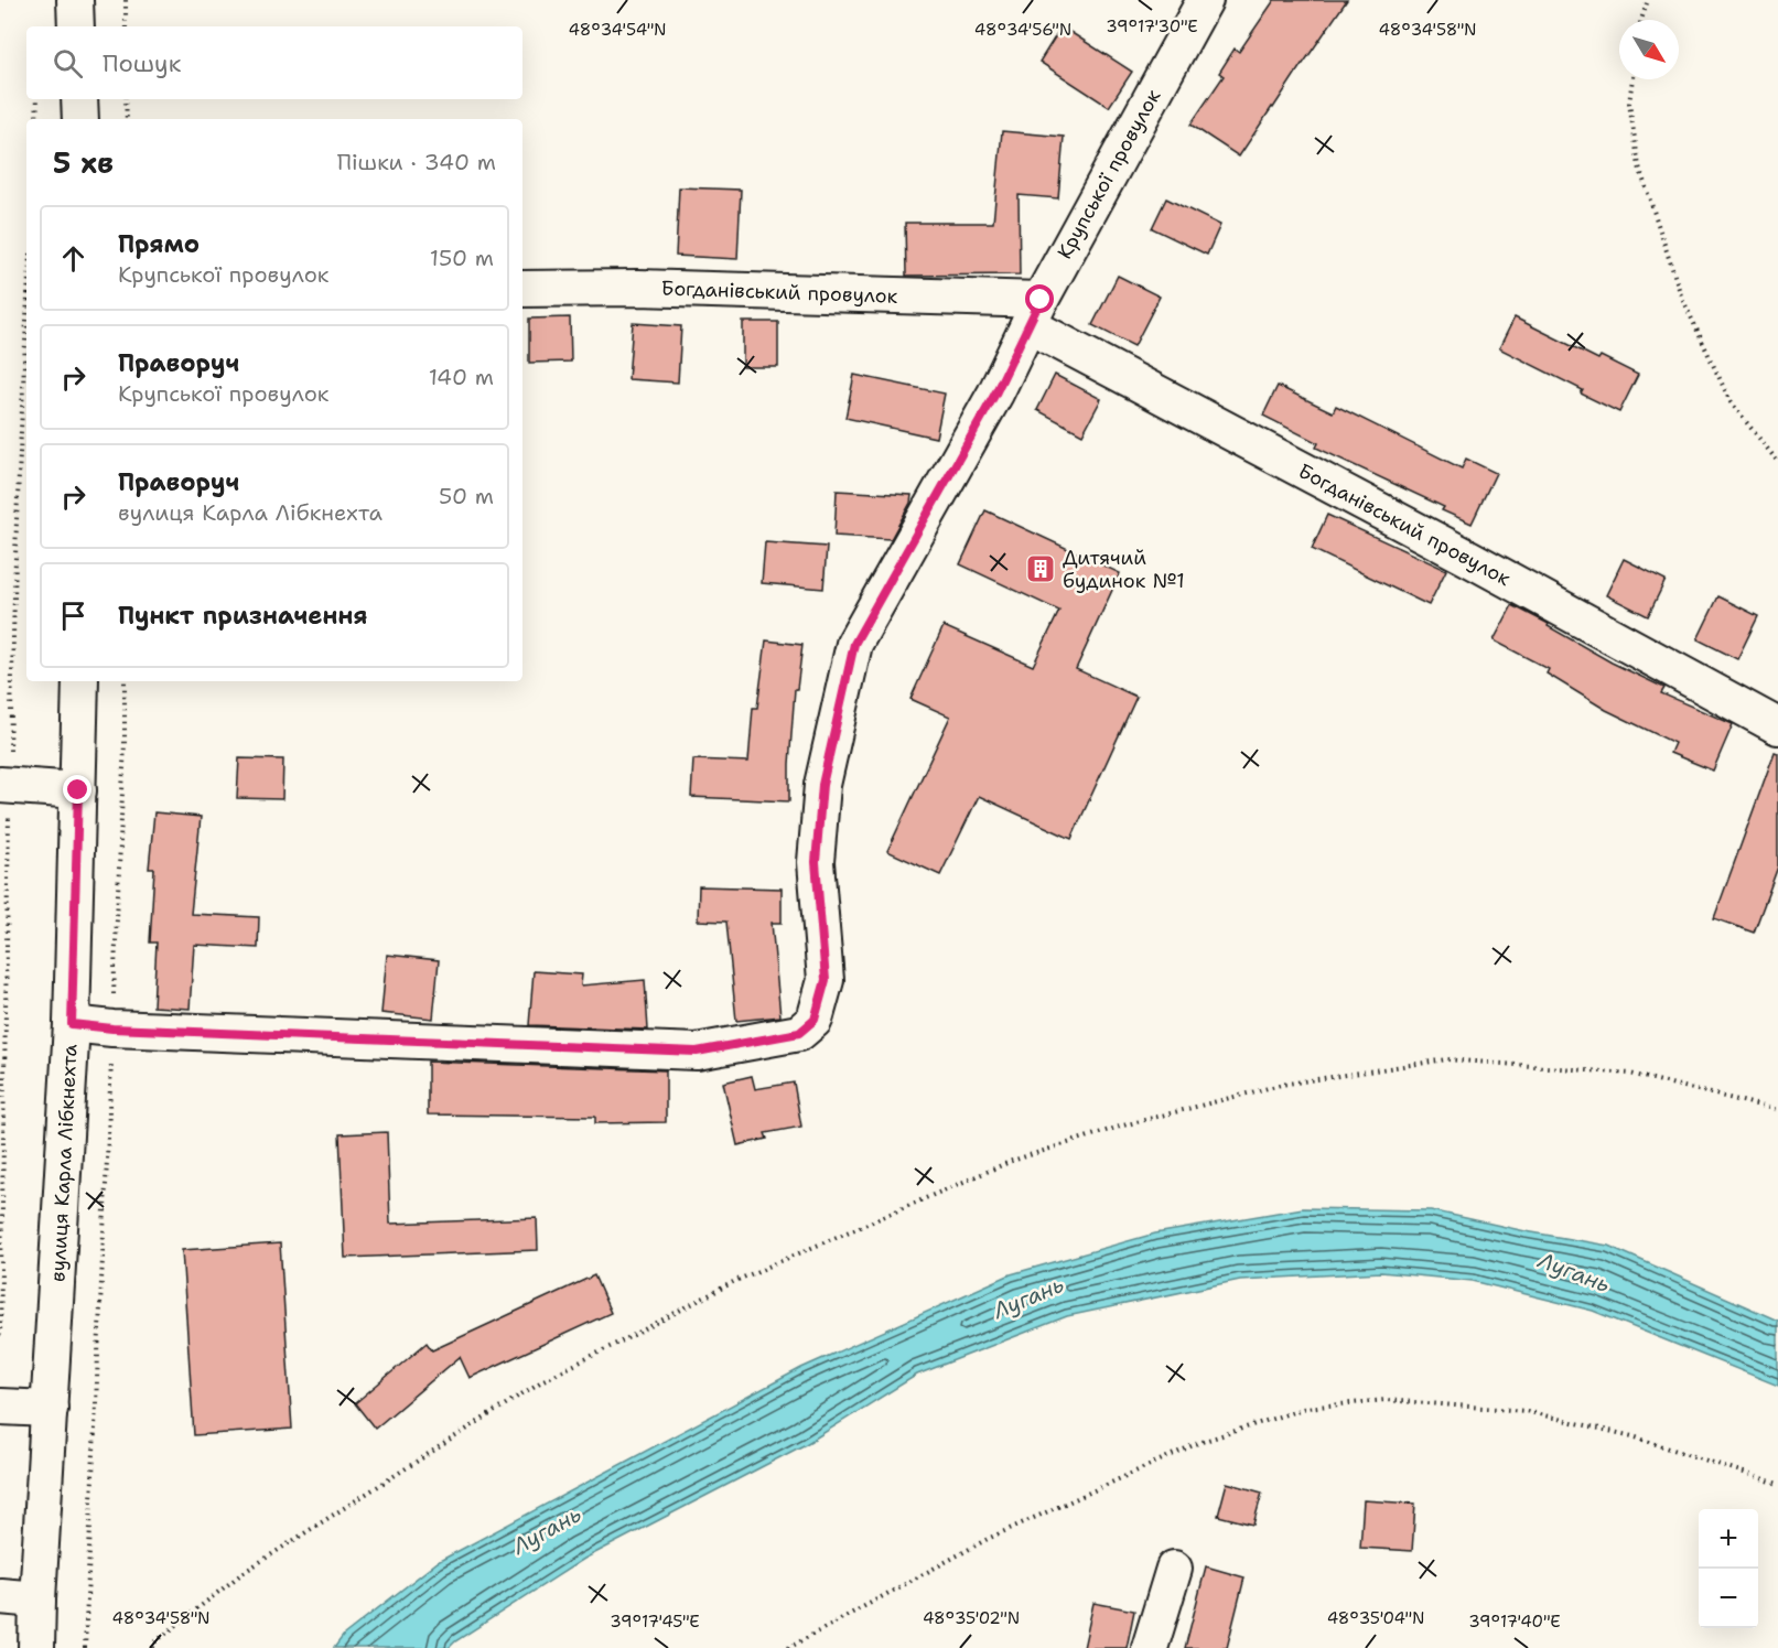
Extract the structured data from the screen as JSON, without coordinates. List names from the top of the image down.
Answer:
{
  "streets": {
    "street": ["Крупської провулок", "Богданівський провулок", "вулиця Карла Лібкнехта"]
  },
  "crossings": [
    ["Крупської провулок", "Богданівський провулок"],
    ["Крупської провулок", "вулиця Карла Лібкнехта"]
  ],
  "water": ["Лугань"],
  "places": {
    "building": ["Дитячий будинок №1"]
  },
  "north": "bottom right",
  "page": {
    "search": "Пошук",
    "heading": ["5 хв", "Пішки · 340 m"],
    "list": [
      ["Прямо", "Крупської провулок", "150 m"],
      ["Праворуч", "Крупської провулок", "140 m"],
      ["Праворуч", "вулиця Карла Лібкнехта", "50 m"],
      "Пункт призначення"
    ],
    "map_buttons": ["+", "−"]
  },
  "coordinates": [
    "39°17'30\"E",
    "48°34'56\"N",
    "48°34'58\"N",
    "48°34'54\"N",
    "48°35'02\"N",
    "48°35'04\"N",
    "39°17'45\"E",
    "39°17'40\"E"
  ]
}
